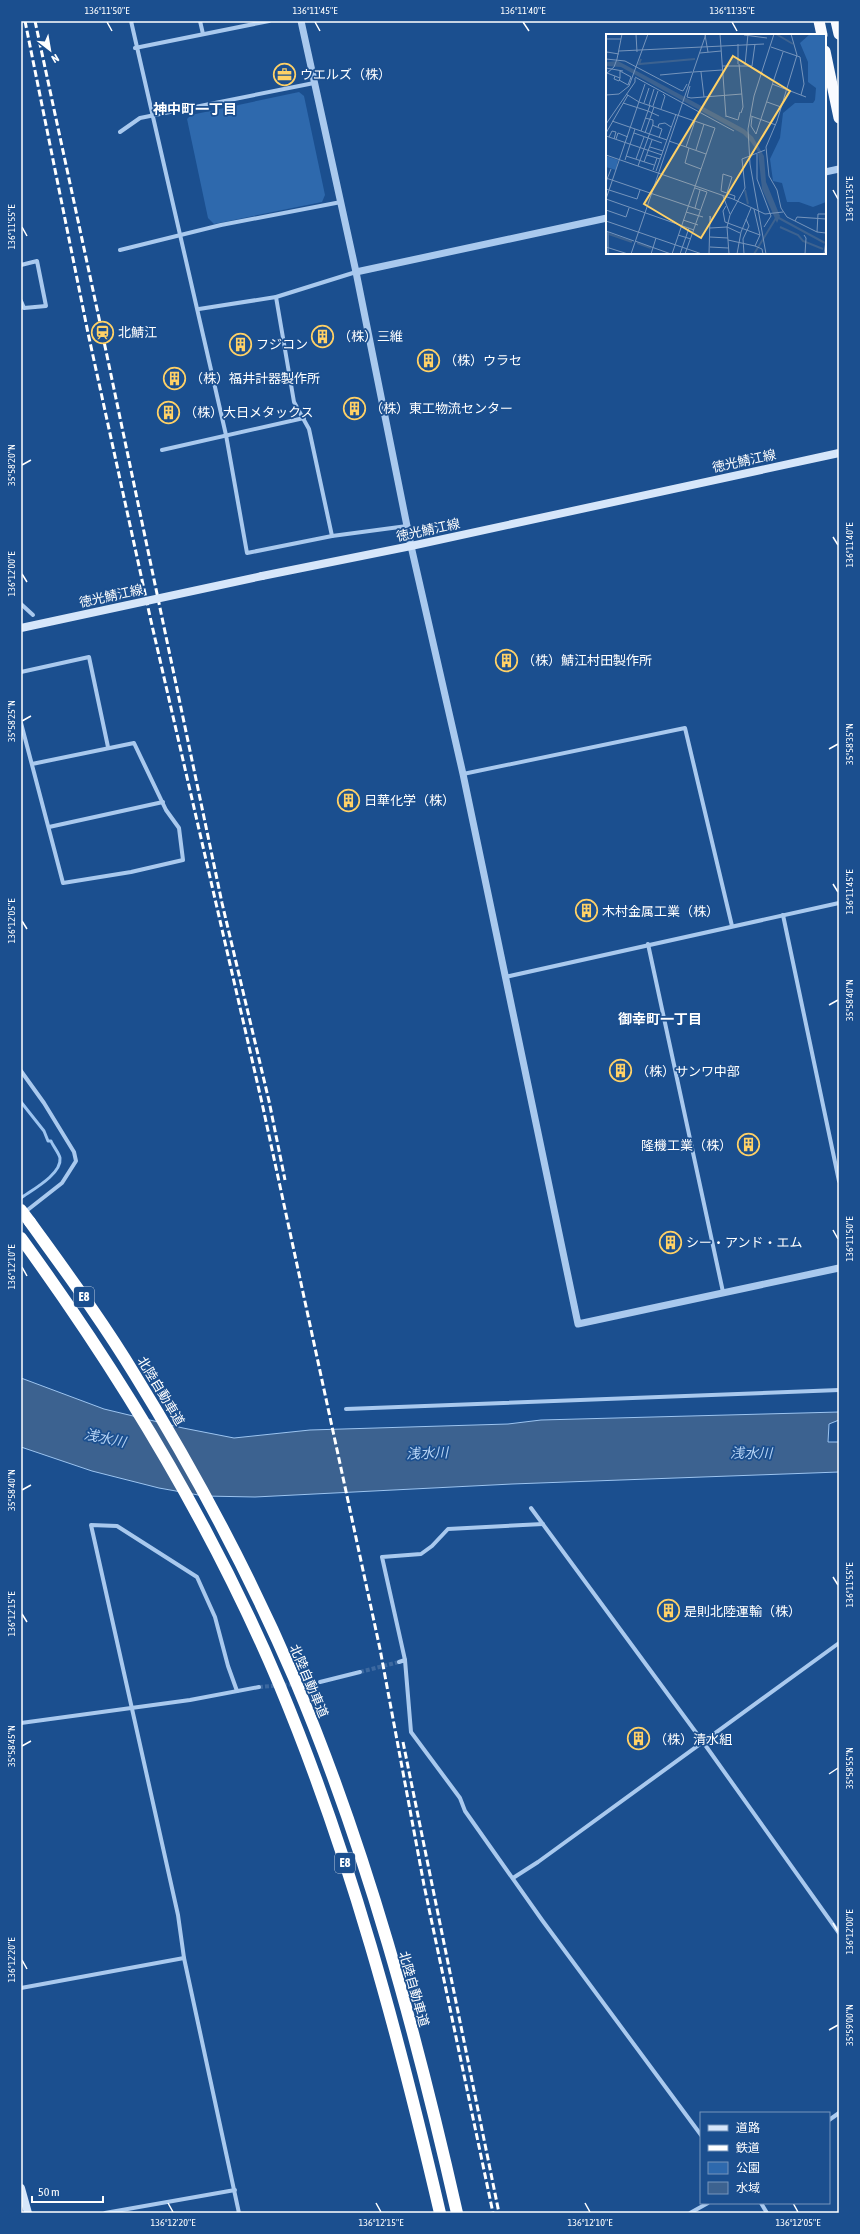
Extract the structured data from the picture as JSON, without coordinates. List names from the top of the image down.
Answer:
{
  "streets": {
    "highway": ["E8", "北陸自動車道"],
    "main road": ["徳光鯖江線"]
  },
  "districts": ["神中町一丁目", "御幸町一丁目"],
  "water": ["浅水川"],
  "places": {
    "office": ["ウエルズ（株）"],
    "station": ["北鯖江"],
    "building": [
      "（株）三維",
      "フジコン",
      "（株）ウラセ",
      "（株）福井計器製作所",
      "（株）東工物流センター",
      "（株）大日メタックス",
      "（株）鯖江村田製作所",
      "日華化学（株）",
      "木村金属工業（株）",
      "（株）サンワ中部",
      "隆機工業（株）",
      "シー・アンド・エム",
      "是則北陸運輸（株）",
      "（株）清水組"
    ]
  },
  "legend": [
    "道路",
    "鉄道",
    "公園",
    "水域"
  ],
  "scale_bar": "50 m",
  "north": "bottom right",
  "coordinates": [
    "136°11'50\"E",
    "136°11'45\"E",
    "136°11'40\"E",
    "136°11'35\"E",
    "136°11'55\"E",
    "35°58'20\"N",
    "136°12'00\"E",
    "35°58'25\"N",
    "35°58'35\"N",
    "136°12'05\"E",
    "35°58'40\"N",
    "136°12'10\"E",
    "136°12'15\"E",
    "35°58'45\"N",
    "35°58'55\"N",
    "136°12'20\"E",
    "35°59'00\"N"
  ]
}
